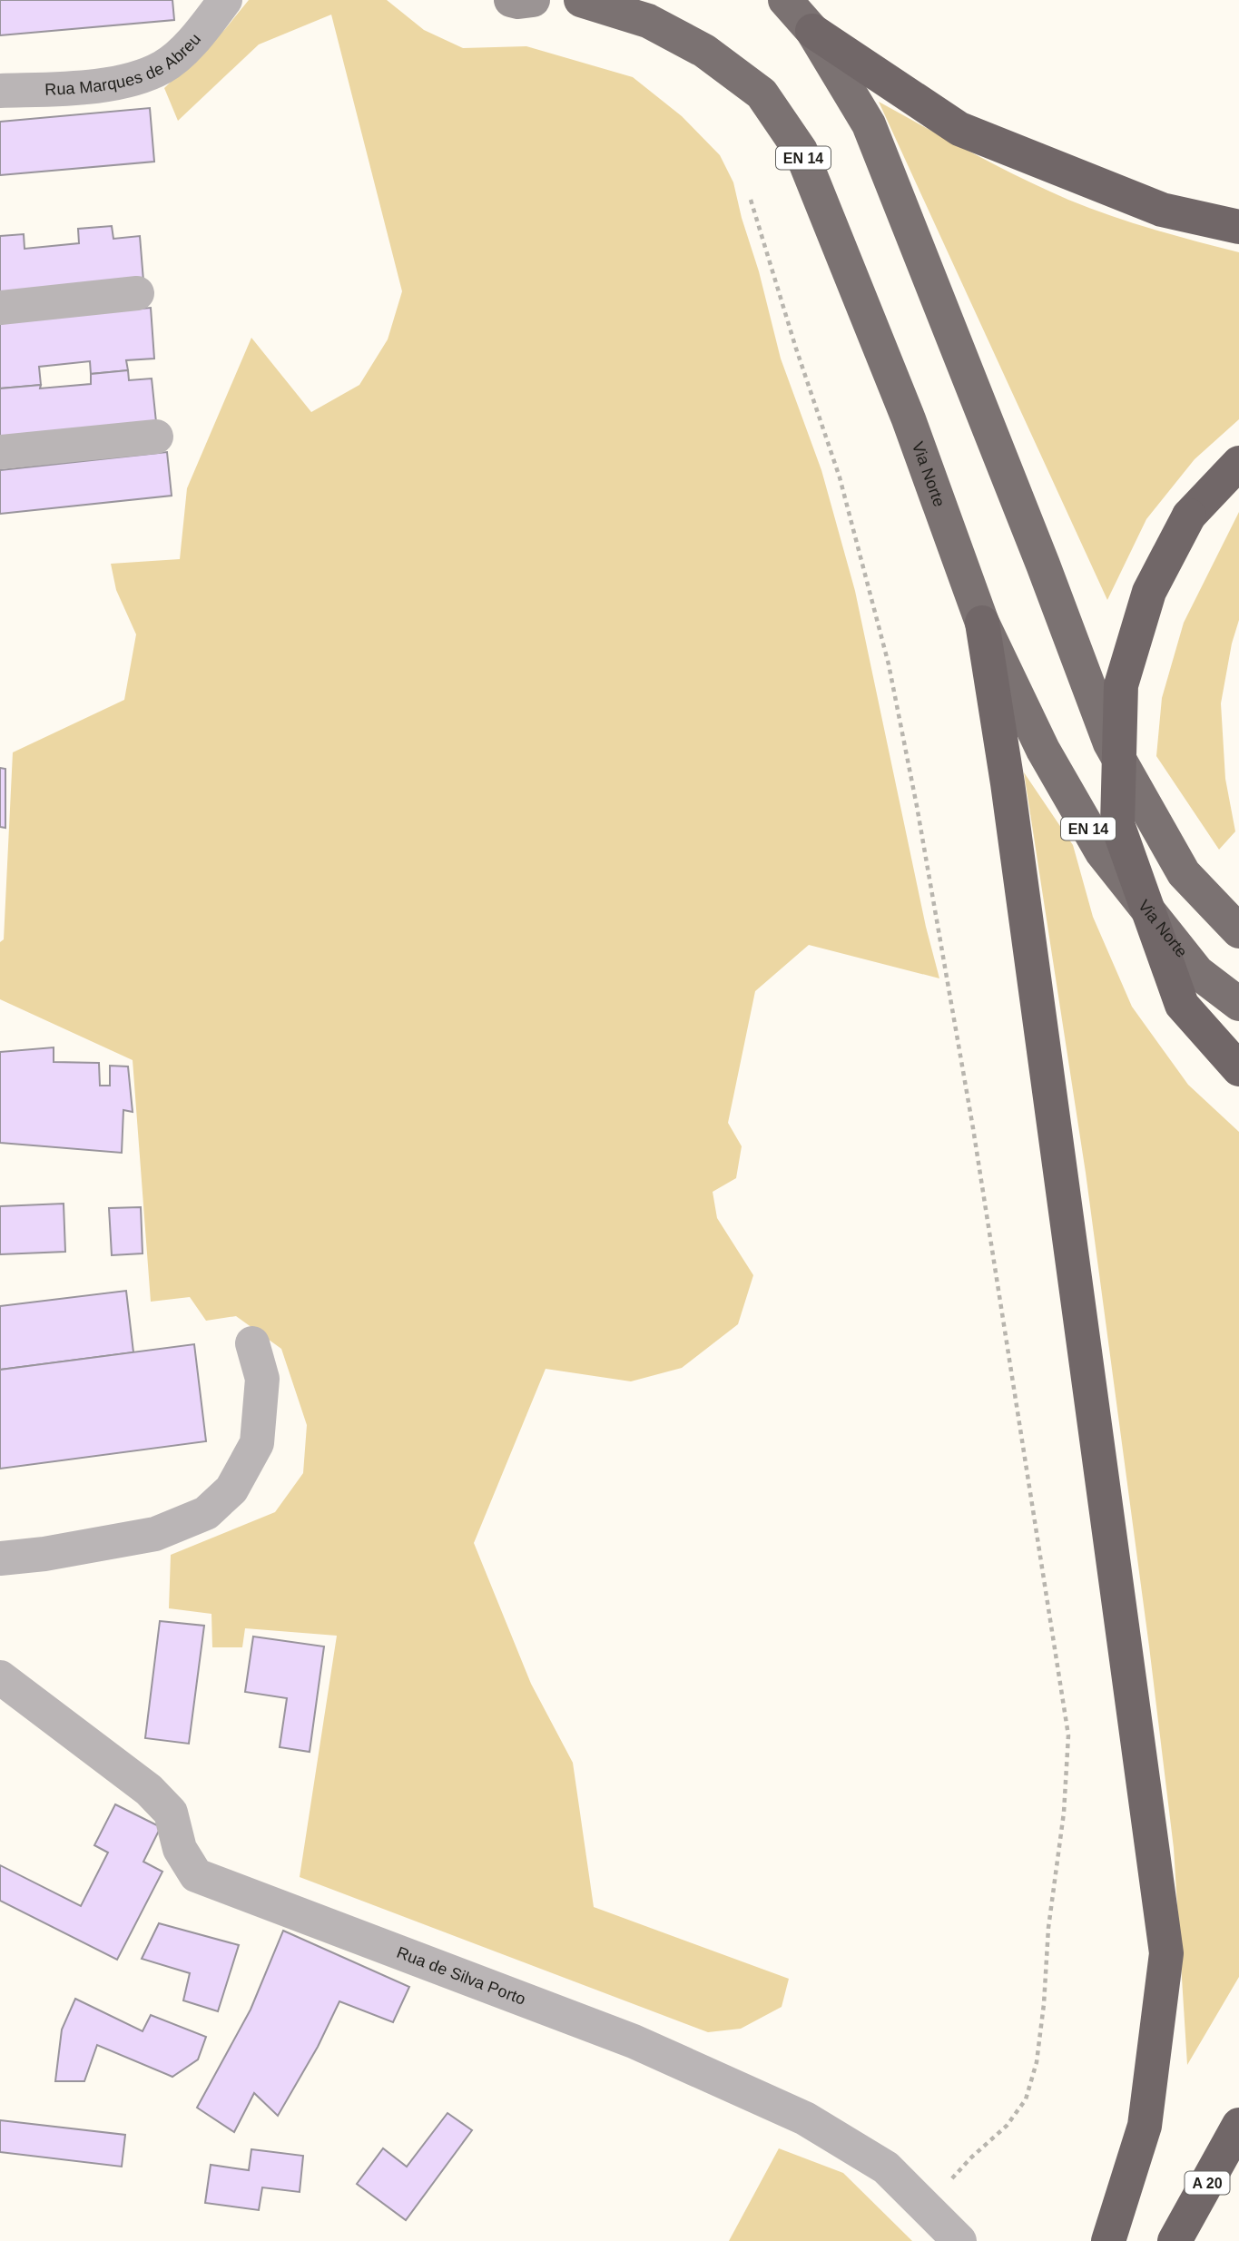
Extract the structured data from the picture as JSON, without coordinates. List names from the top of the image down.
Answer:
{
  "streets": {
    "highway": ["EN 14", "Via Norte", "A 20"],
    "street": ["Rua Marques de Abreu", "Rua de Silva Porto"]
  }
}
